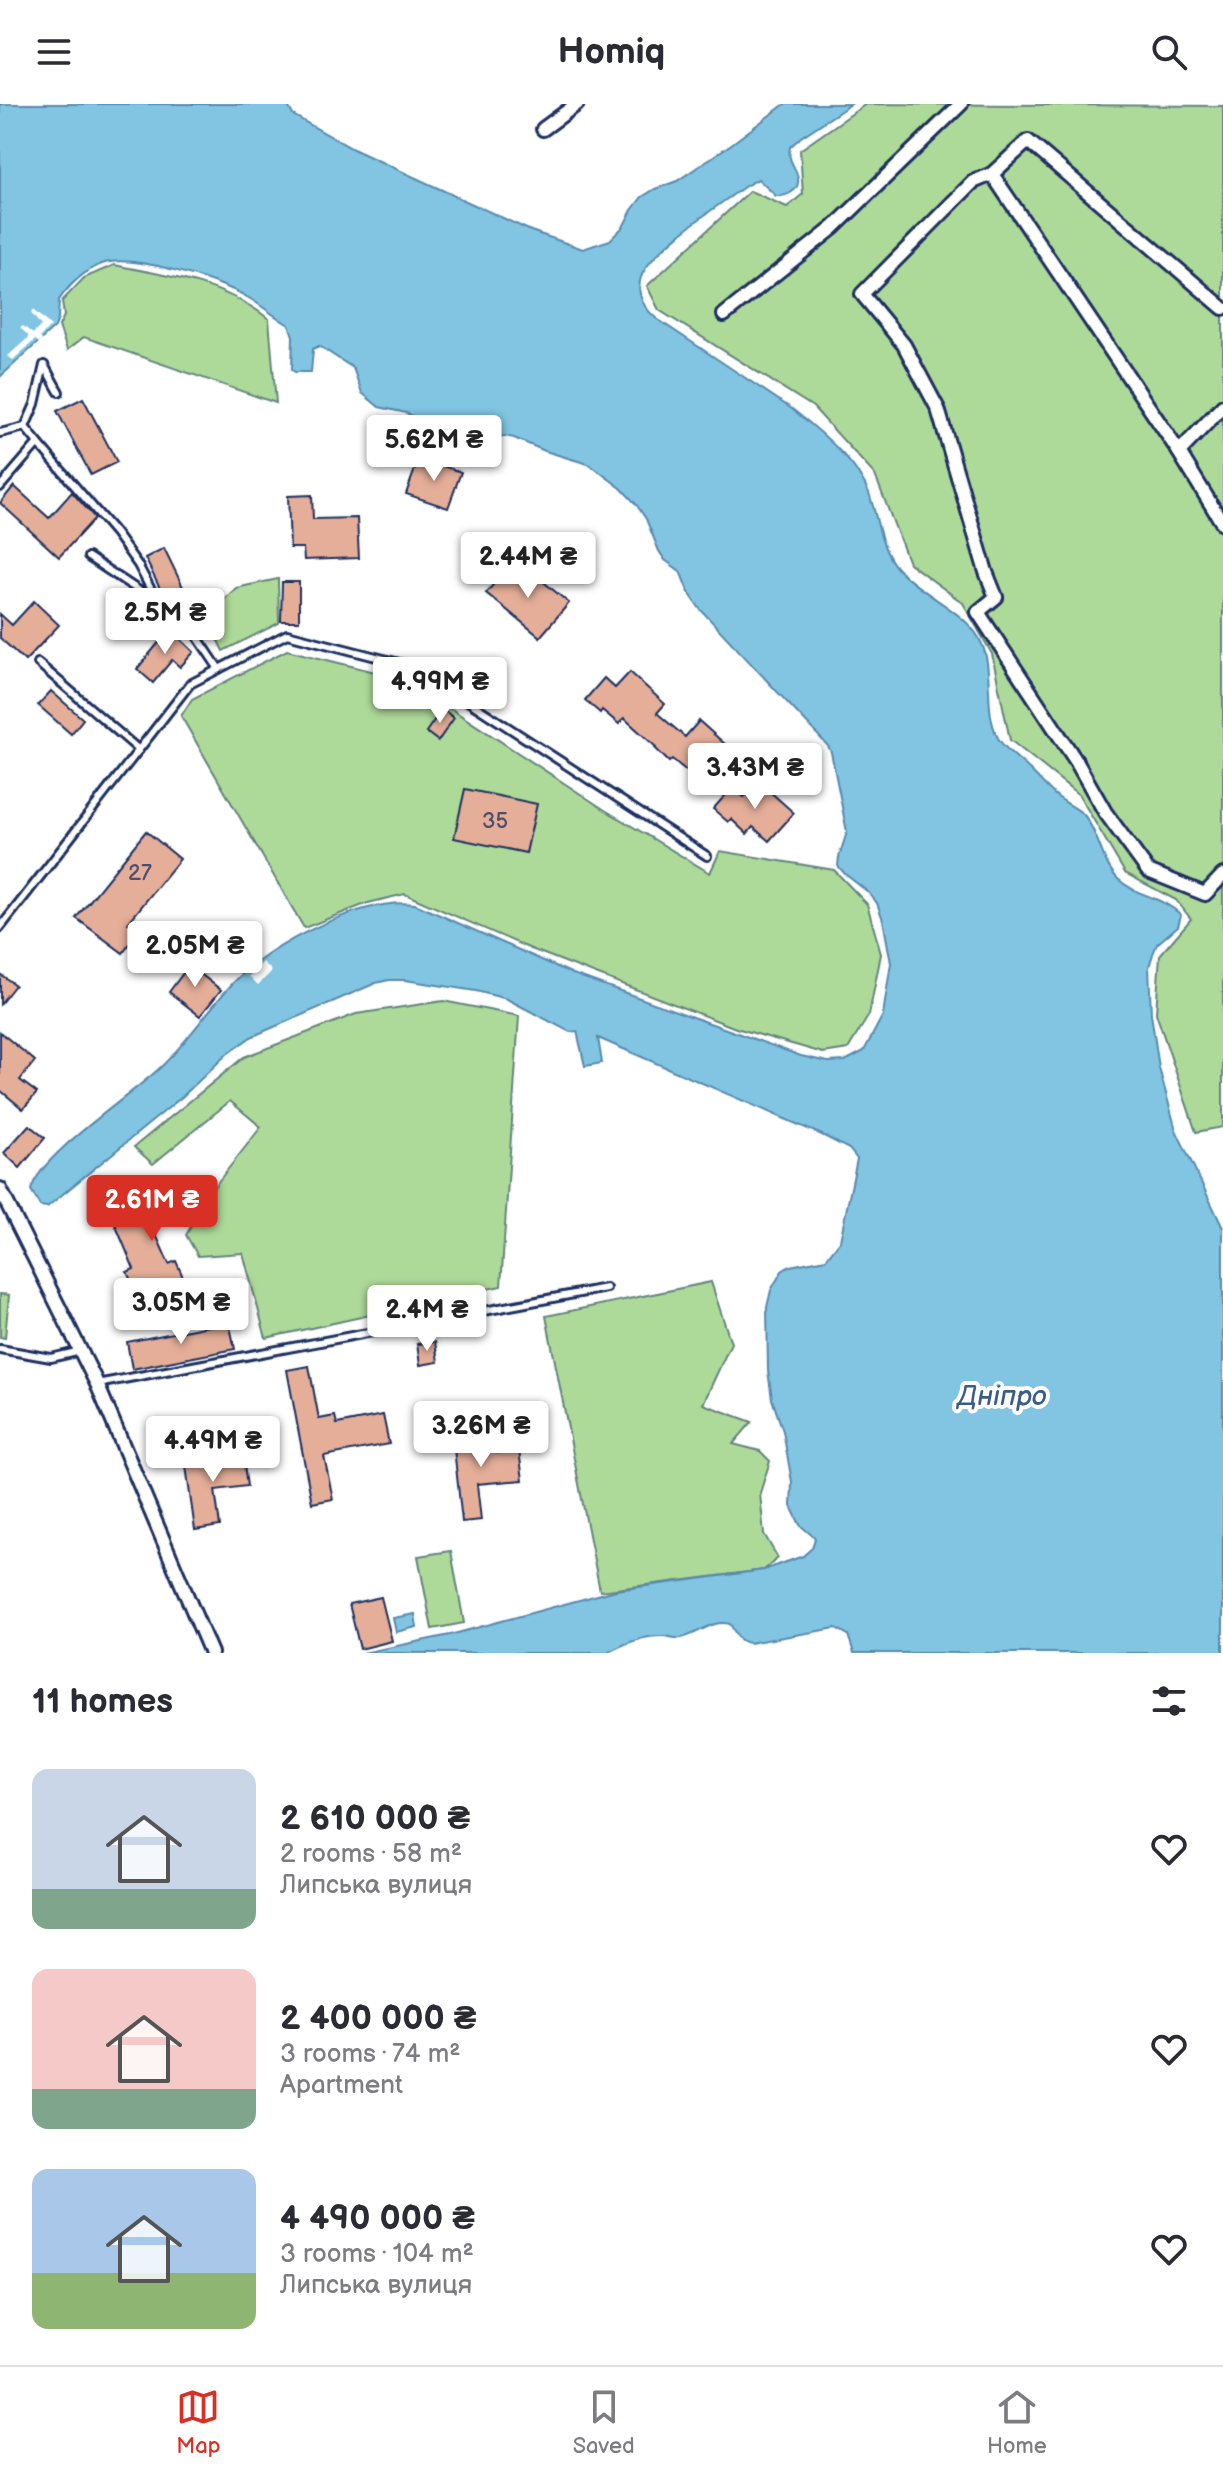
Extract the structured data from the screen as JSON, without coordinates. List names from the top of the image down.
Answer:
{
  "water": ["Дніпро"],
  "house_numbers": ["35", "27"],
  "page": {
    "header": "Homiq",
    "price": [
      "5.62M ₴",
      "2.44M ₴",
      "2.5M ₴",
      "4.99M ₴",
      "3.43M ₴",
      "2.05M ₴",
      "2.61M ₴",
      "3.05M ₴",
      "2.4M ₴",
      "3.26M ₴",
      "4.49M ₴"
    ],
    "heading": "11 homes",
    "list": [
      {
        "name": "2 610 000 ₴",
        "note": "2 rooms · 58 m² · Липська вулиця"
      },
      {
        "name": "2 400 000 ₴",
        "note": "3 rooms · 74 m² · Apartment"
      },
      {
        "name": "4 490 000 ₴",
        "note": "3 rooms · 104 m² · Липська вулиця"
      }
    ],
    "tabs": ["Map", "Saved", "Home"]
  }
}
